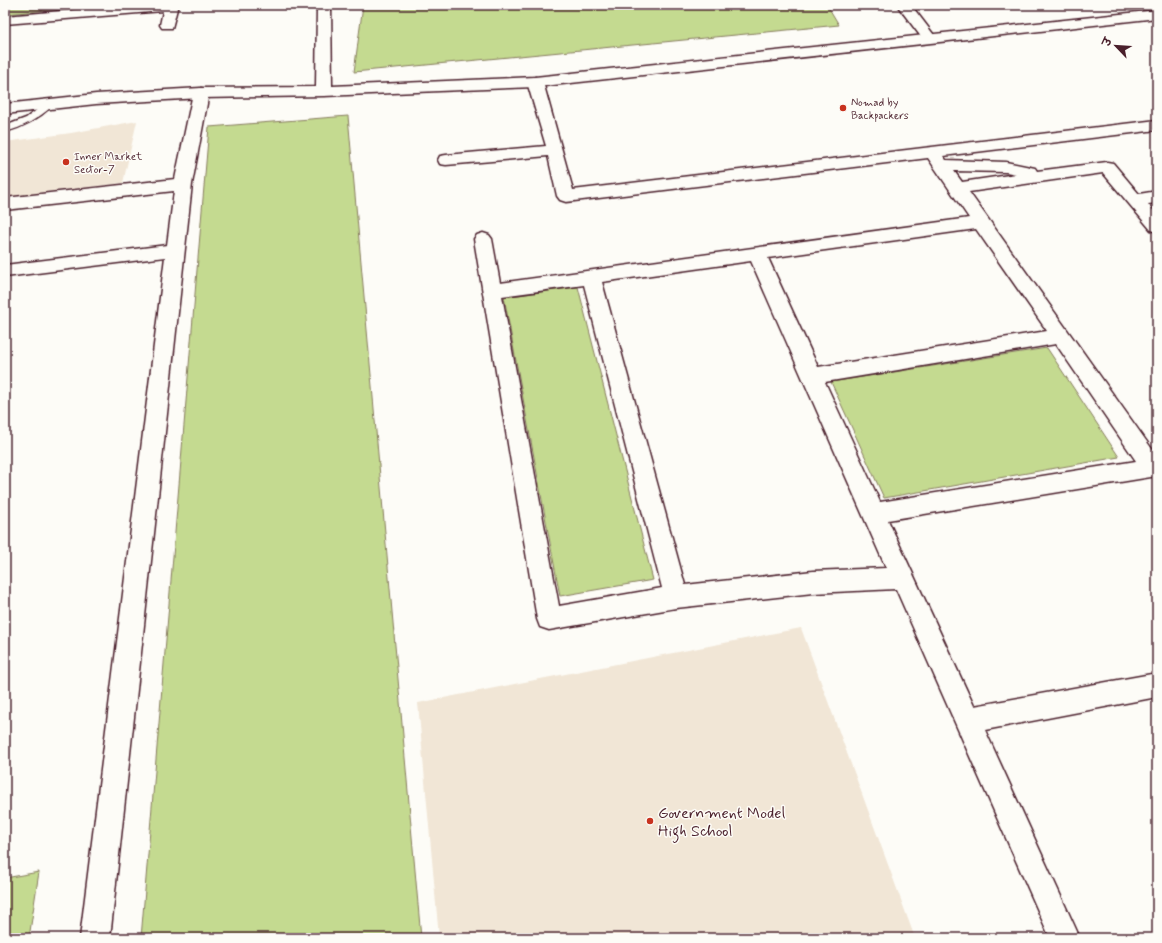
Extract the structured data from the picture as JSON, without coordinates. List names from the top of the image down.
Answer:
{
  "places": ["Nomad by Backpackers", "Inner Market Sector-7", "Government Model High School"],
  "north": "top left"
}
